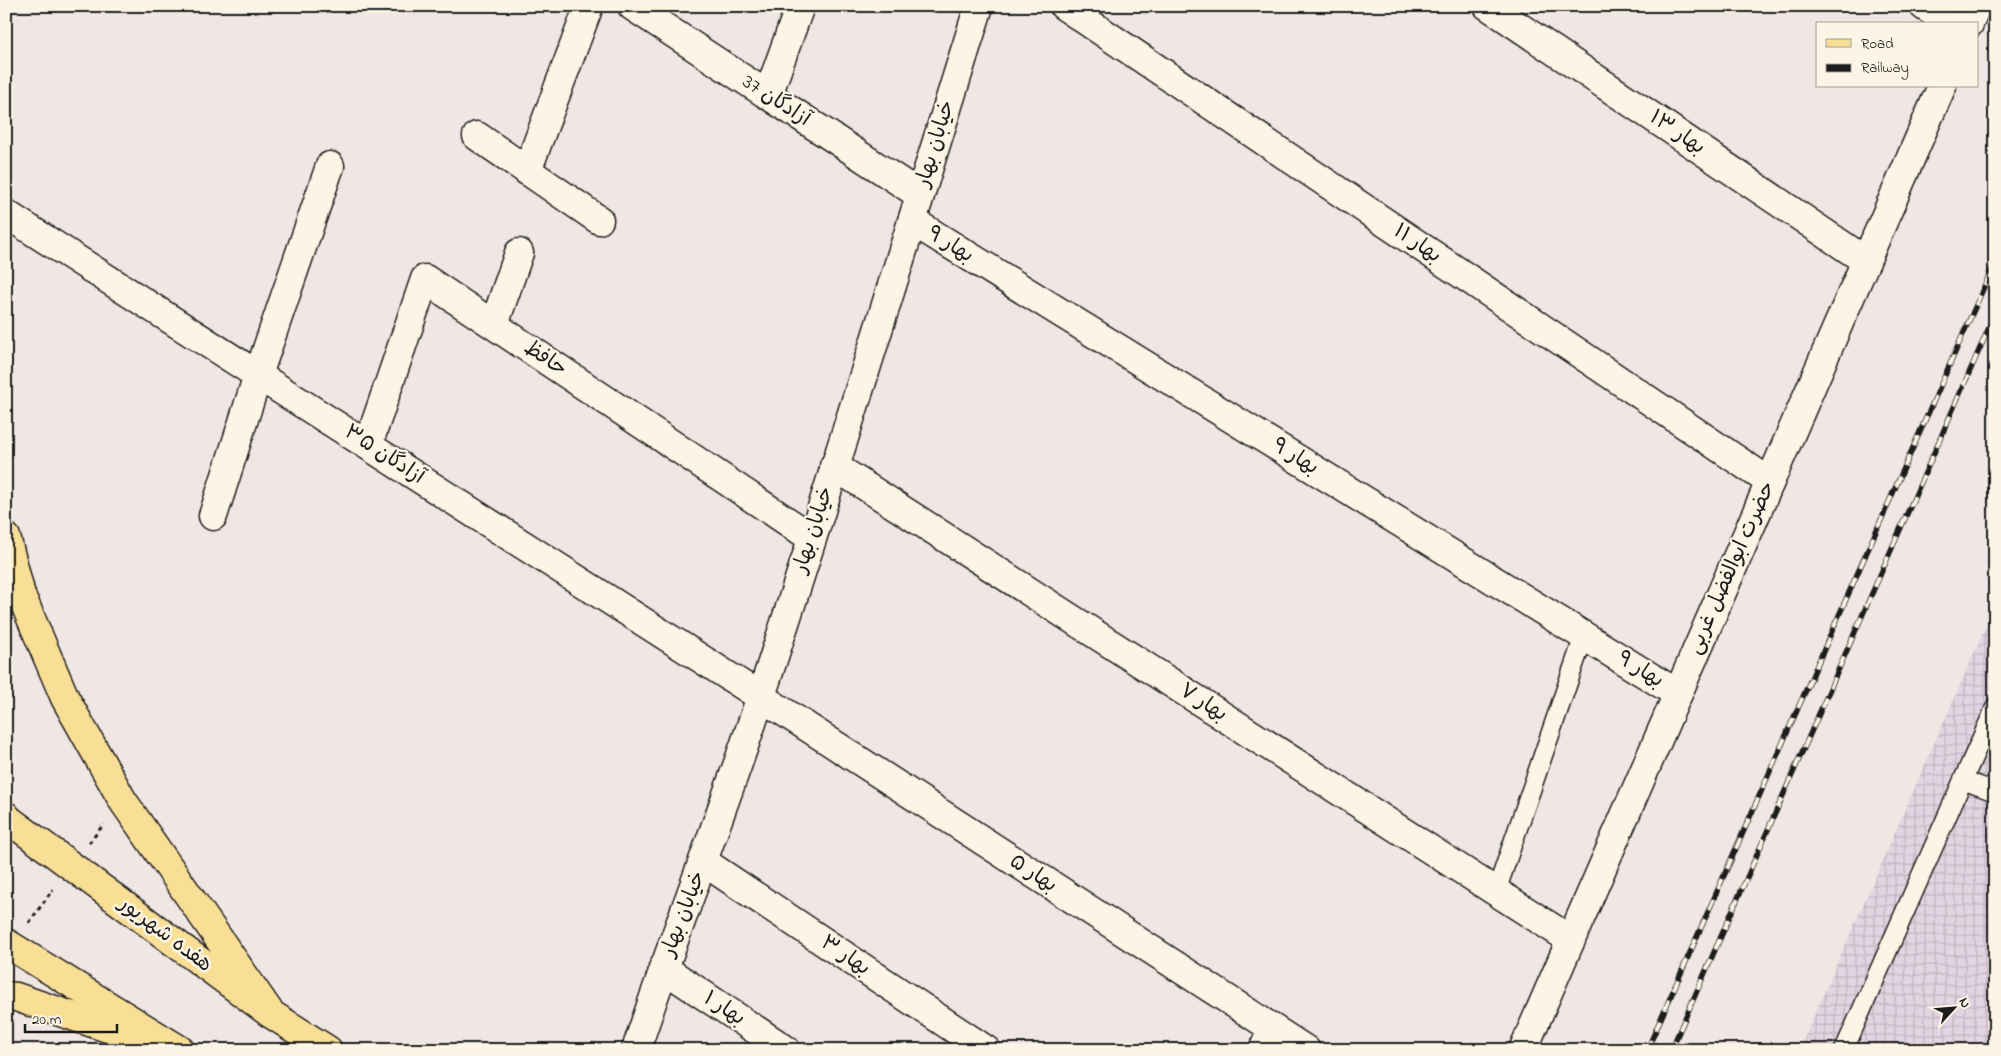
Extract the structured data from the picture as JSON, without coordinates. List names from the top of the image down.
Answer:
{
  "streets": {
    "main road": ["هفده شهریور"],
    "street": [
      "آزادگان 37",
      "بهار ۱۳",
      "خیابان بهار",
      "بهار ۱۱",
      "بهار ۹",
      "حافظ",
      "آزادگان ۳۵",
      "حضرت ابوالفضل غربی",
      "بهار ۷",
      "بهار ۵",
      "بهار ۳",
      "بهار ۱"
    ]
  },
  "crossings": [
    ["آزادگان 37", "خیابان بهار"],
    ["بهار ۱۳", "حضرت ابوالفضل غربی"],
    ["خیابان بهار", "بهار ۹"],
    ["خیابان بهار", "حافظ"],
    ["خیابان بهار", "آزادگان ۳۵"],
    ["خیابان بهار", "بهار ۷"],
    ["خیابان بهار", "بهار ۵"],
    ["خیابان بهار", "بهار ۳"],
    ["خیابان بهار", "بهار ۱"],
    ["بهار ۱۱", "حضرت ابوالفضل غربی"],
    ["بهار ۹", "حضرت ابوالفضل غربی"],
    ["حافظ", "آزادگان ۳۵"],
    ["آزادگان ۳۵", "بهار ۵"],
    ["حضرت ابوالفضل غربی", "بهار ۷"]
  ],
  "legend": ["Road", "Railway"],
  "scale_bar": "20 m",
  "north": "top right"
}
